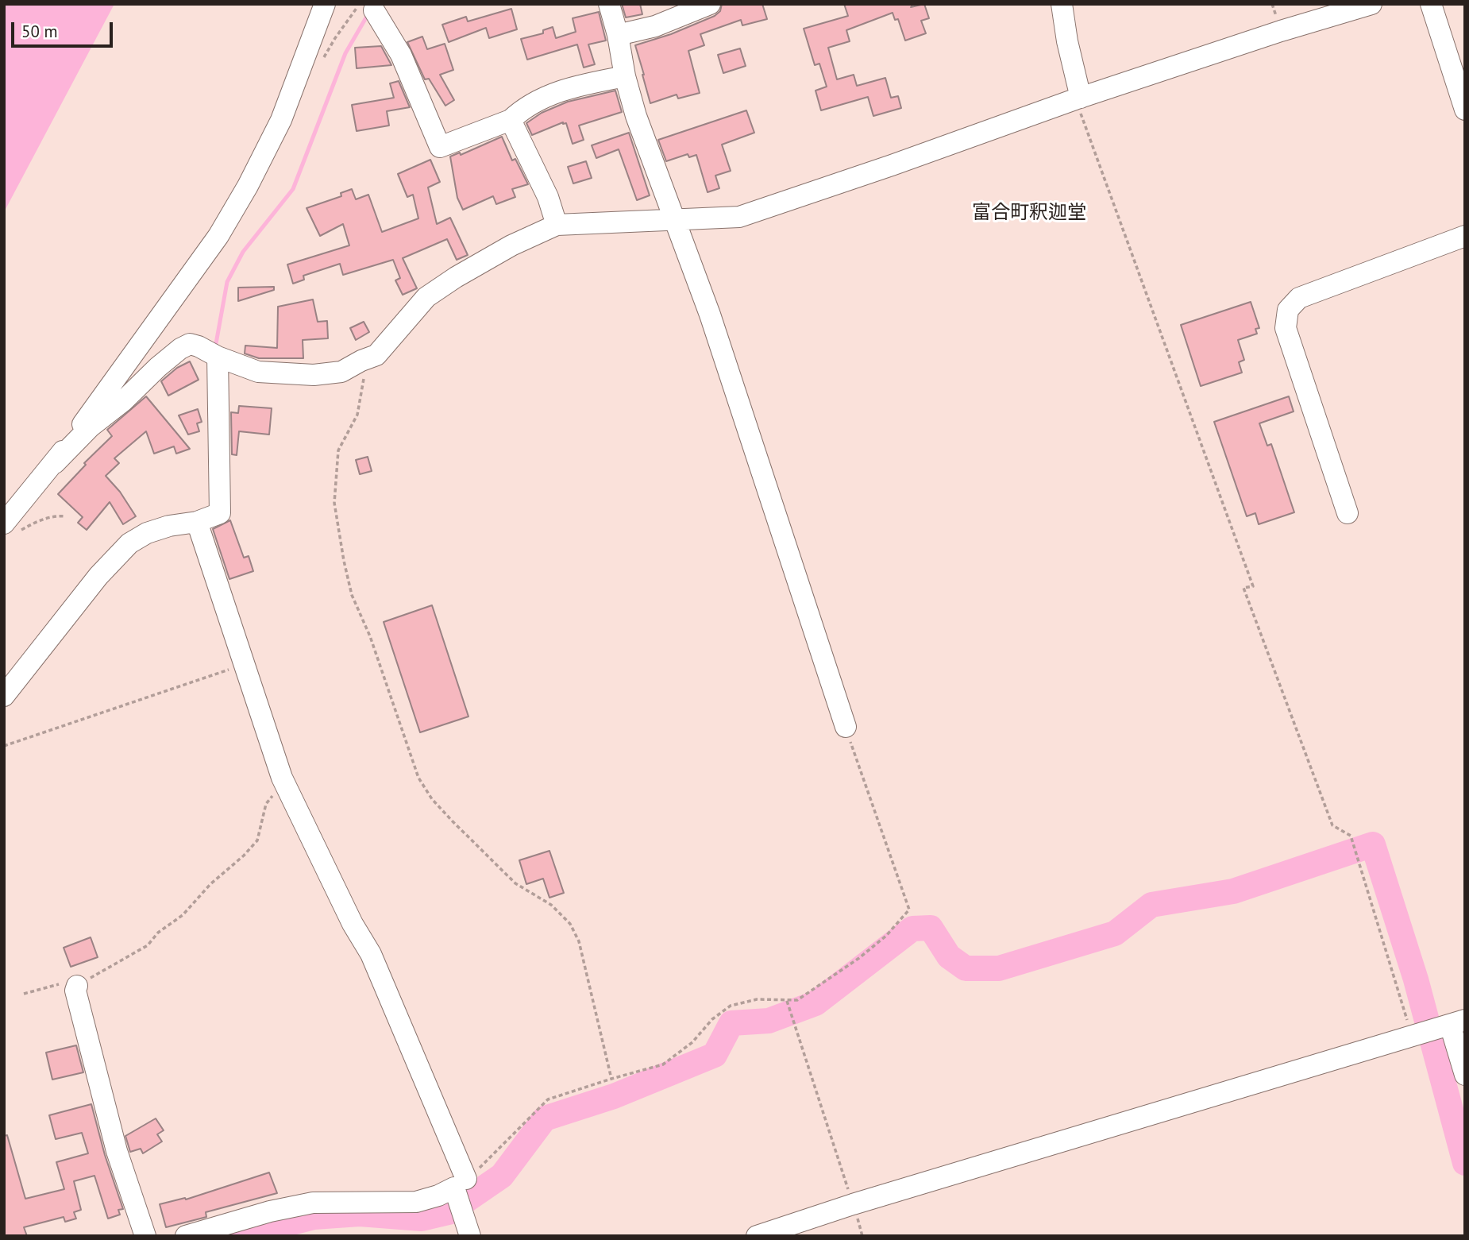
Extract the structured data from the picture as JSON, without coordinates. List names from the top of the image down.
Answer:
{
  "districts": ["富合町釈迦堂"],
  "scale_bar": "50 m"
}
